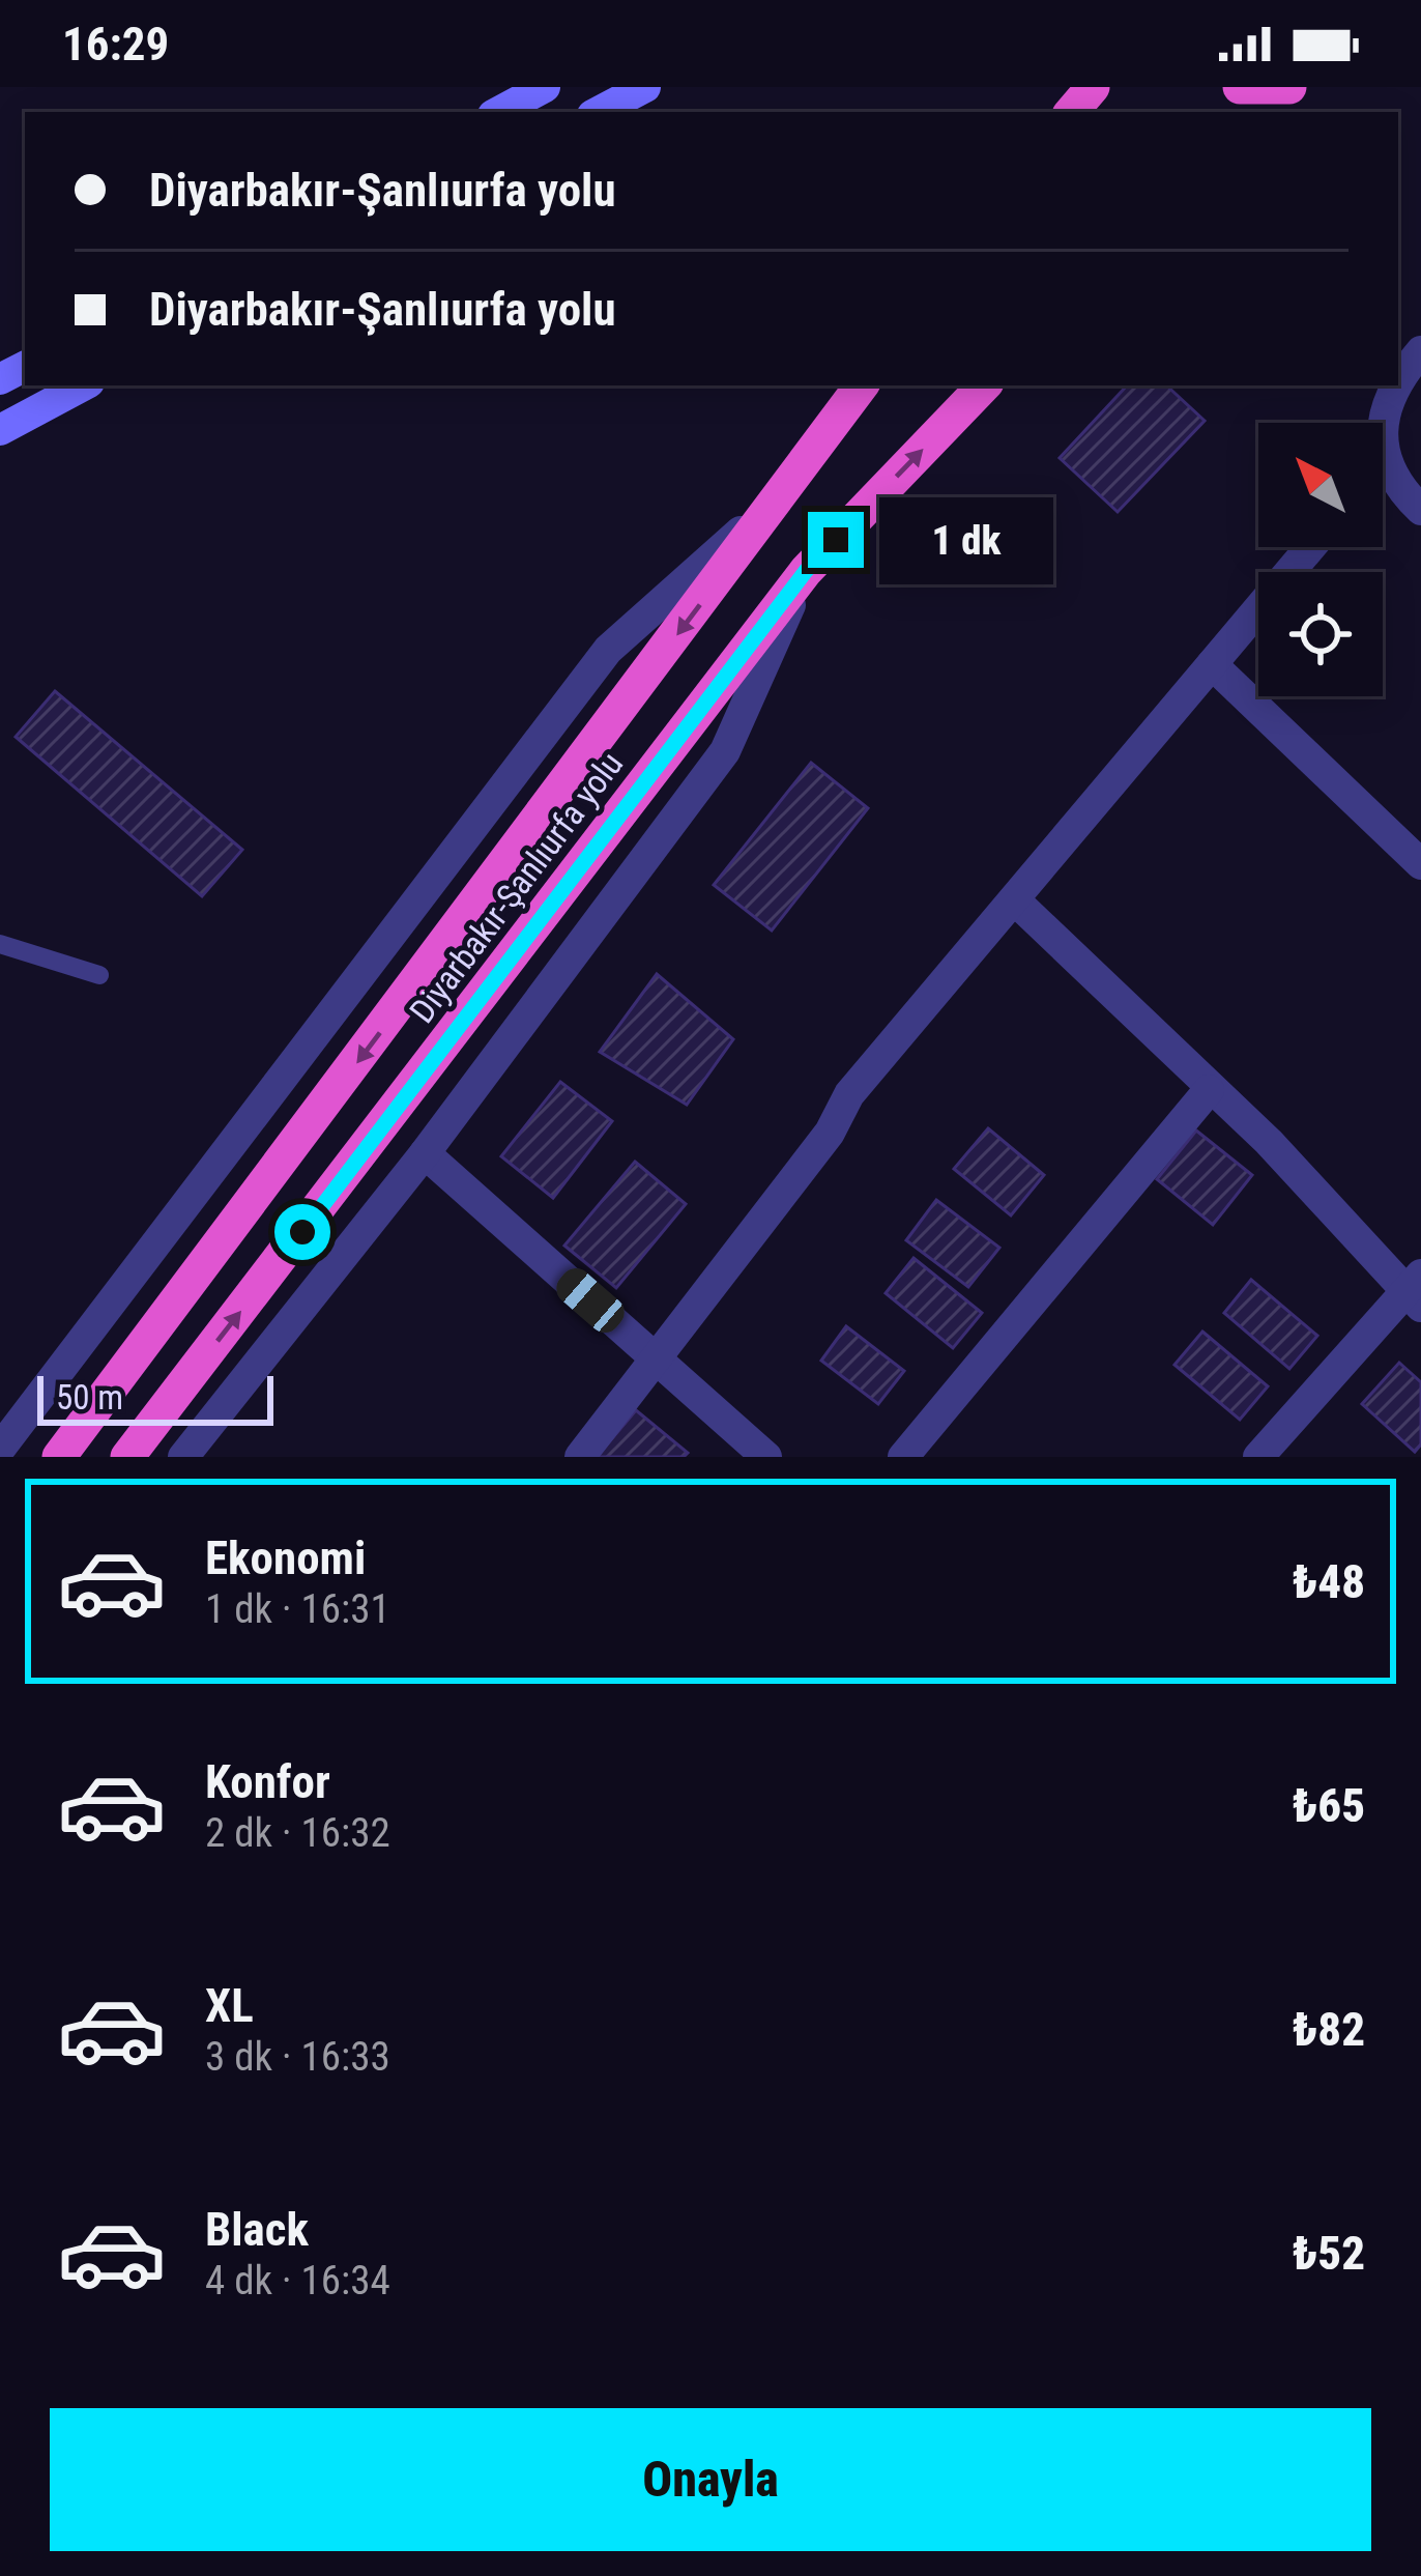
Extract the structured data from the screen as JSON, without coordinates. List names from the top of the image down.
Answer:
{
  "streets": {
    "highway": ["Diyarbakır-Şanlıurfa yolu"]
  },
  "scale_bar": "50 m",
  "north": "top left",
  "page": {
    "status": "16:29",
    "banner": ["Diyarbakır-Şanlıurfa yolu", "Diyarbakır-Şanlıurfa yolu"],
    "bubble": "1 dk",
    "scale": "50 m",
    "list": [
      {
        "name": "Ekonomi",
        "note": "1 dk · 16:31",
        "value": "₺48"
      },
      {
        "name": "Konfor",
        "note": "2 dk · 16:32",
        "value": "₺65"
      },
      {
        "name": "XL",
        "note": "3 dk · 16:33",
        "value": "₺82"
      },
      {
        "name": "Black",
        "note": "4 dk · 16:34",
        "value": "₺52"
      }
    ],
    "buttons": "Onayla"
  }
}
